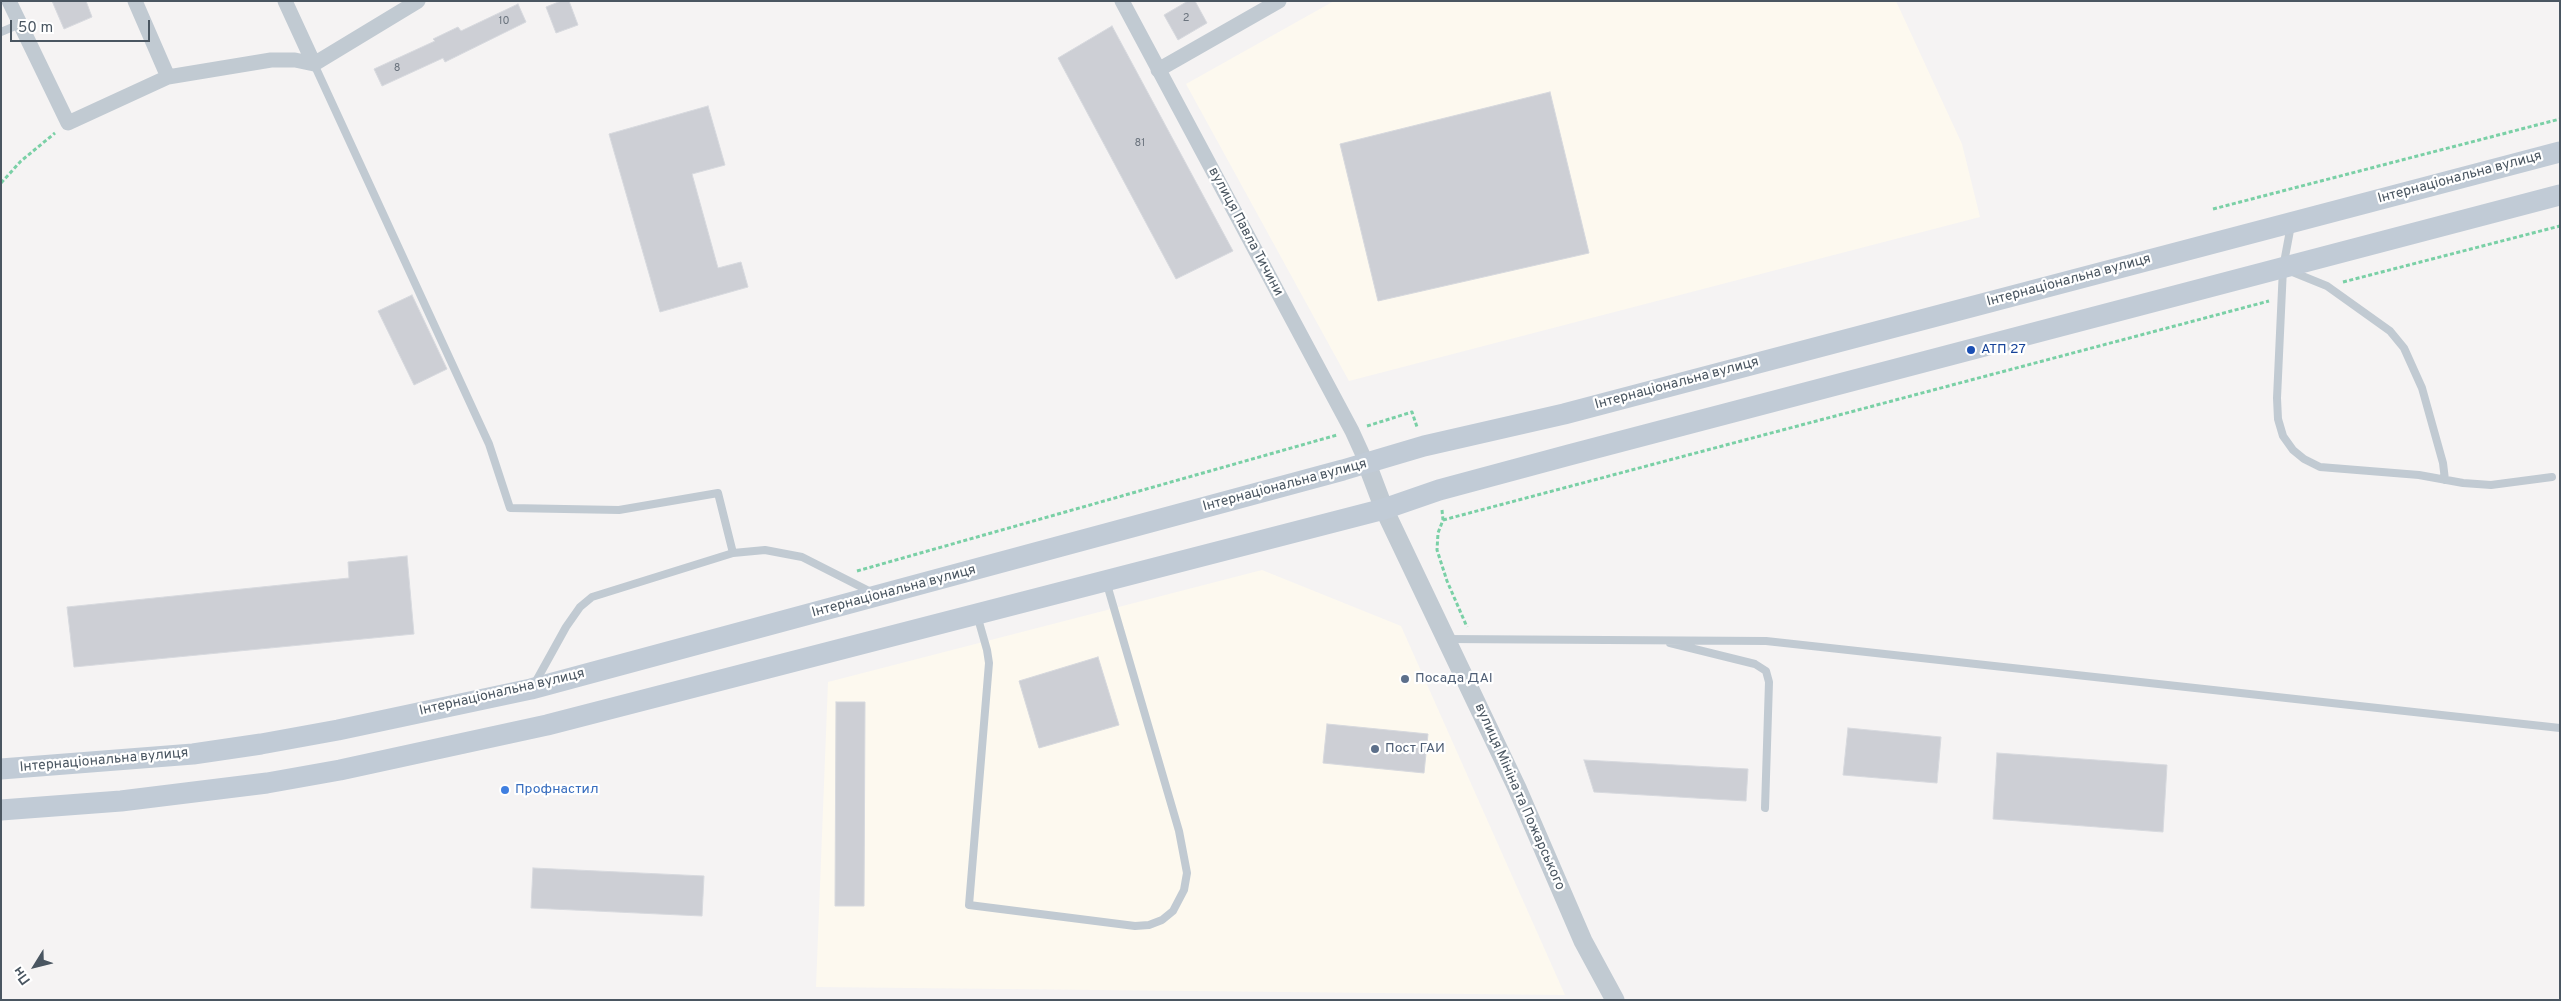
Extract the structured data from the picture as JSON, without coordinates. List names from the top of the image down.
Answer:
{
  "streets": {
    "main road": ["Інтернаціональна вулиця"],
    "street": ["вулиця Павла Тичини", "вулиця Мініна та Пожарського"]
  },
  "crossings": [
    ["Інтернаціональна вулиця", "вулиця Павла Тичини"],
    ["Інтернаціональна вулиця", "вулиця Мініна та Пожарського"],
    ["вулиця Павла Тичини", "вулиця Мініна та Пожарського"]
  ],
  "places": [
    "АТП 27",
    "Посада ДАІ",
    "Пост ГАИ",
    "Профнастил"
  ],
  "house_numbers": [
    "2",
    "10",
    "8",
    "81"
  ],
  "scale_bar": "50 m",
  "north": "bottom left"
}
